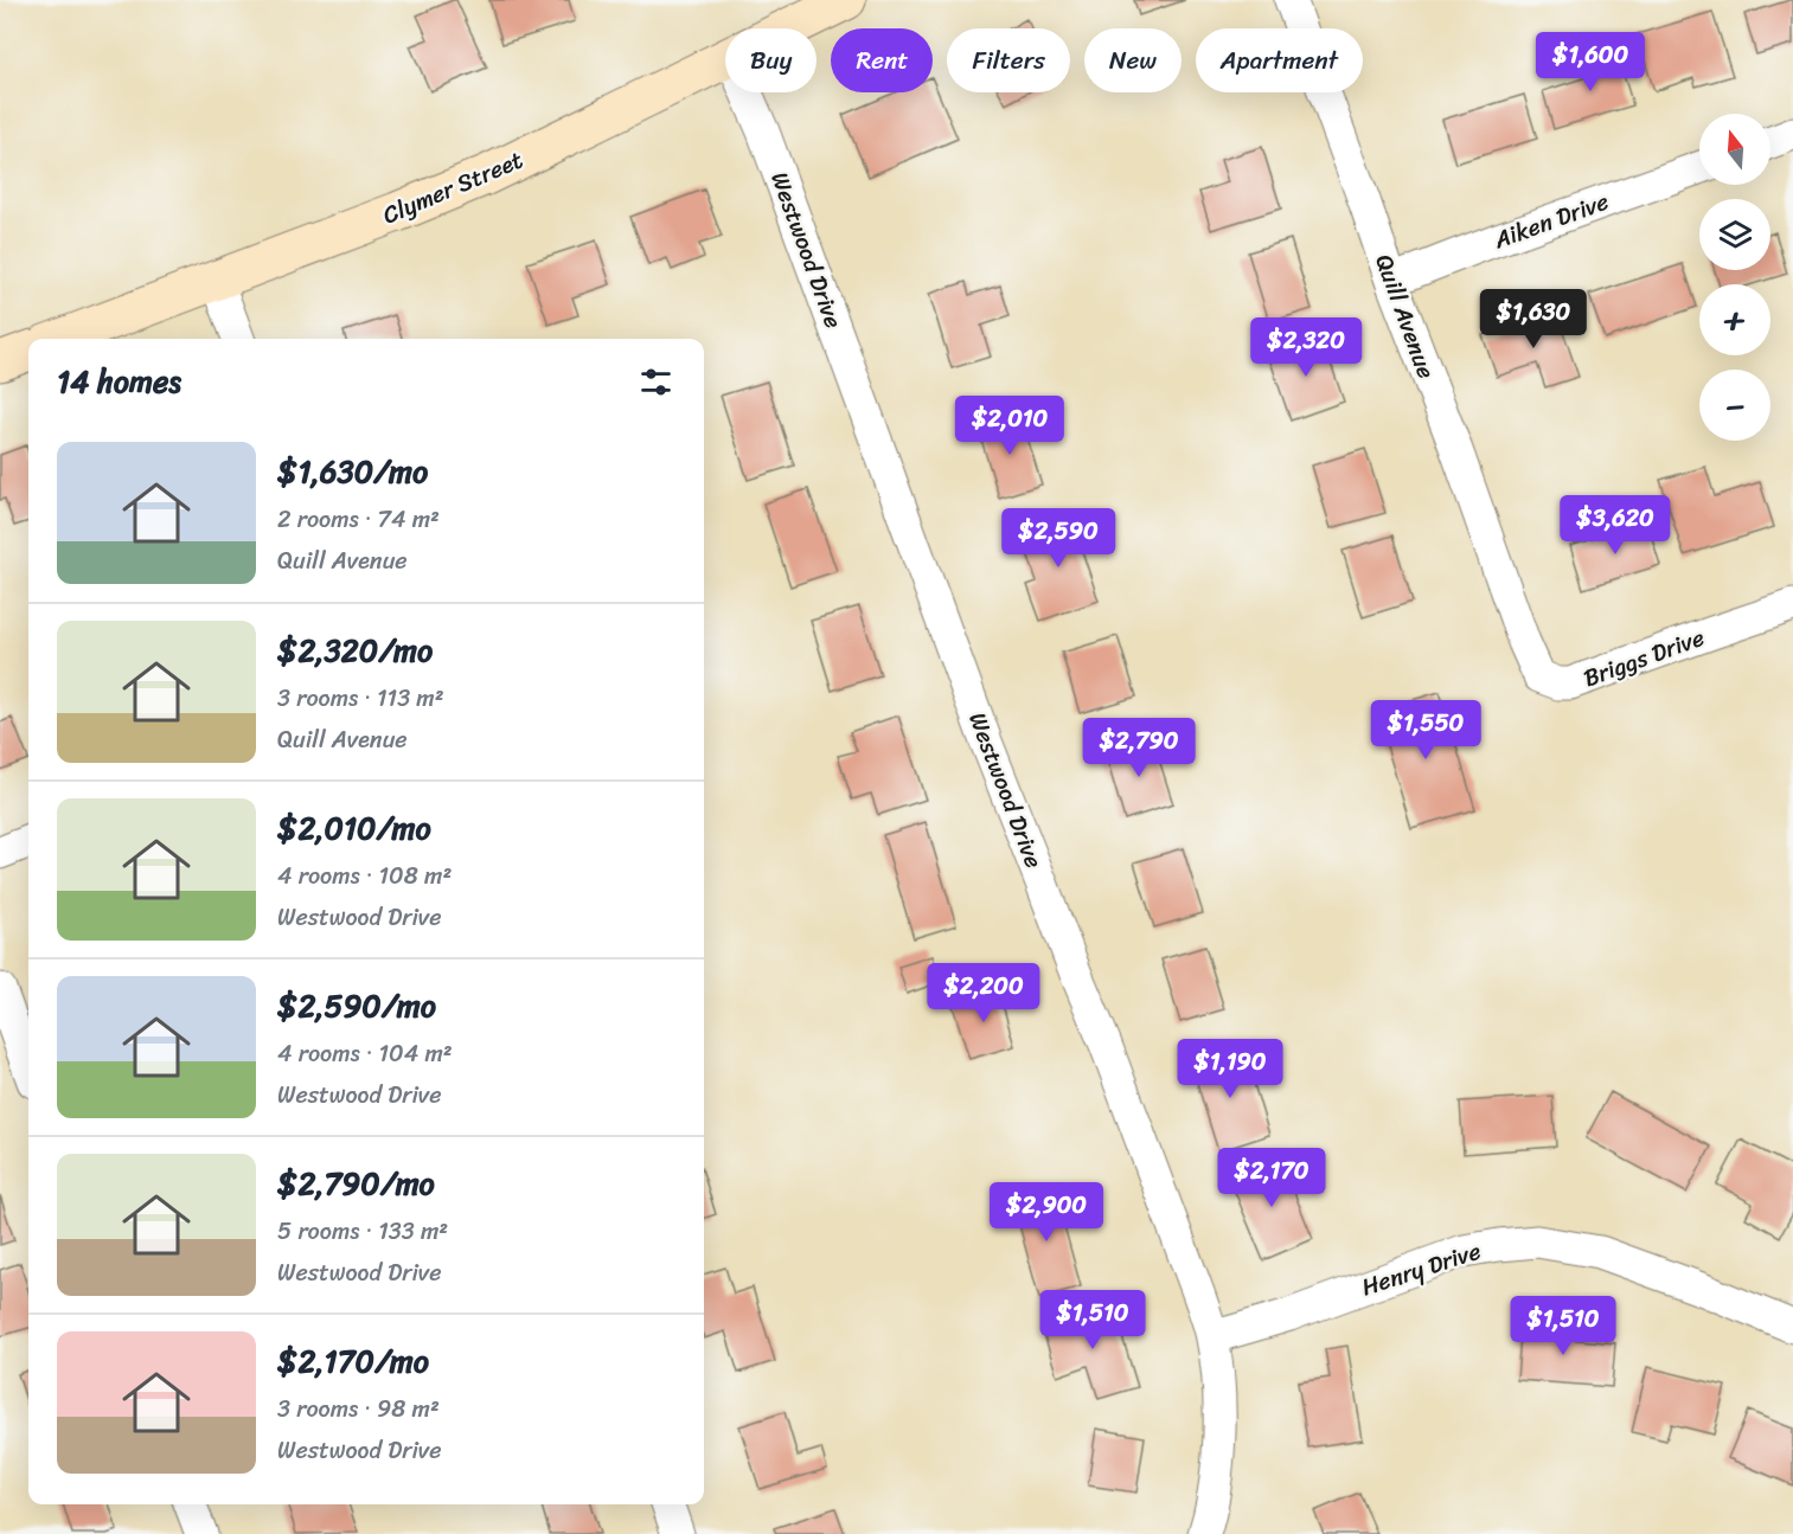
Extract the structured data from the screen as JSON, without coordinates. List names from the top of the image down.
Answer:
{
  "streets": {
    "street": [
      "Clymer Street",
      "Aiken Drive",
      "Westwood Drive",
      "Quill Avenue",
      "Briggs Drive",
      "Henry Drive"
    ]
  },
  "crossings": [
    ["Aiken Drive", "Quill Avenue"],
    ["Westwood Drive", "Henry Drive"],
    ["Quill Avenue", "Briggs Drive"]
  ],
  "north": "top",
  "page": {
    "chip": [
      "Buy",
      "Rent",
      "Filters",
      "New",
      "Apartment"
    ],
    "price": [
      "$1,600",
      "$1,630",
      "$2,320",
      "$2,010",
      "$3,620",
      "$2,590",
      "$1,550",
      "$2,790",
      "$2,200",
      "$1,190",
      "$2,170",
      "$2,900",
      "$1,510",
      "$1,510"
    ],
    "map_buttons": ["+", "−"],
    "heading": "14 homes",
    "list": [
      {
        "name": "$1,630/mo",
        "note": "2 rooms · 74 m² · Quill Avenue"
      },
      {
        "name": "$2,320/mo",
        "note": "3 rooms · 113 m² · Quill Avenue"
      },
      {
        "name": "$2,010/mo",
        "note": "4 rooms · 108 m² · Westwood Drive"
      },
      {
        "name": "$2,590/mo",
        "note": "4 rooms · 104 m² · Westwood Drive"
      },
      {
        "name": "$2,790/mo",
        "note": "5 rooms · 133 m² · Westwood Drive"
      },
      {
        "name": "$2,170/mo",
        "note": "3 rooms · 98 m² · Westwood Drive"
      }
    ]
  }
}
